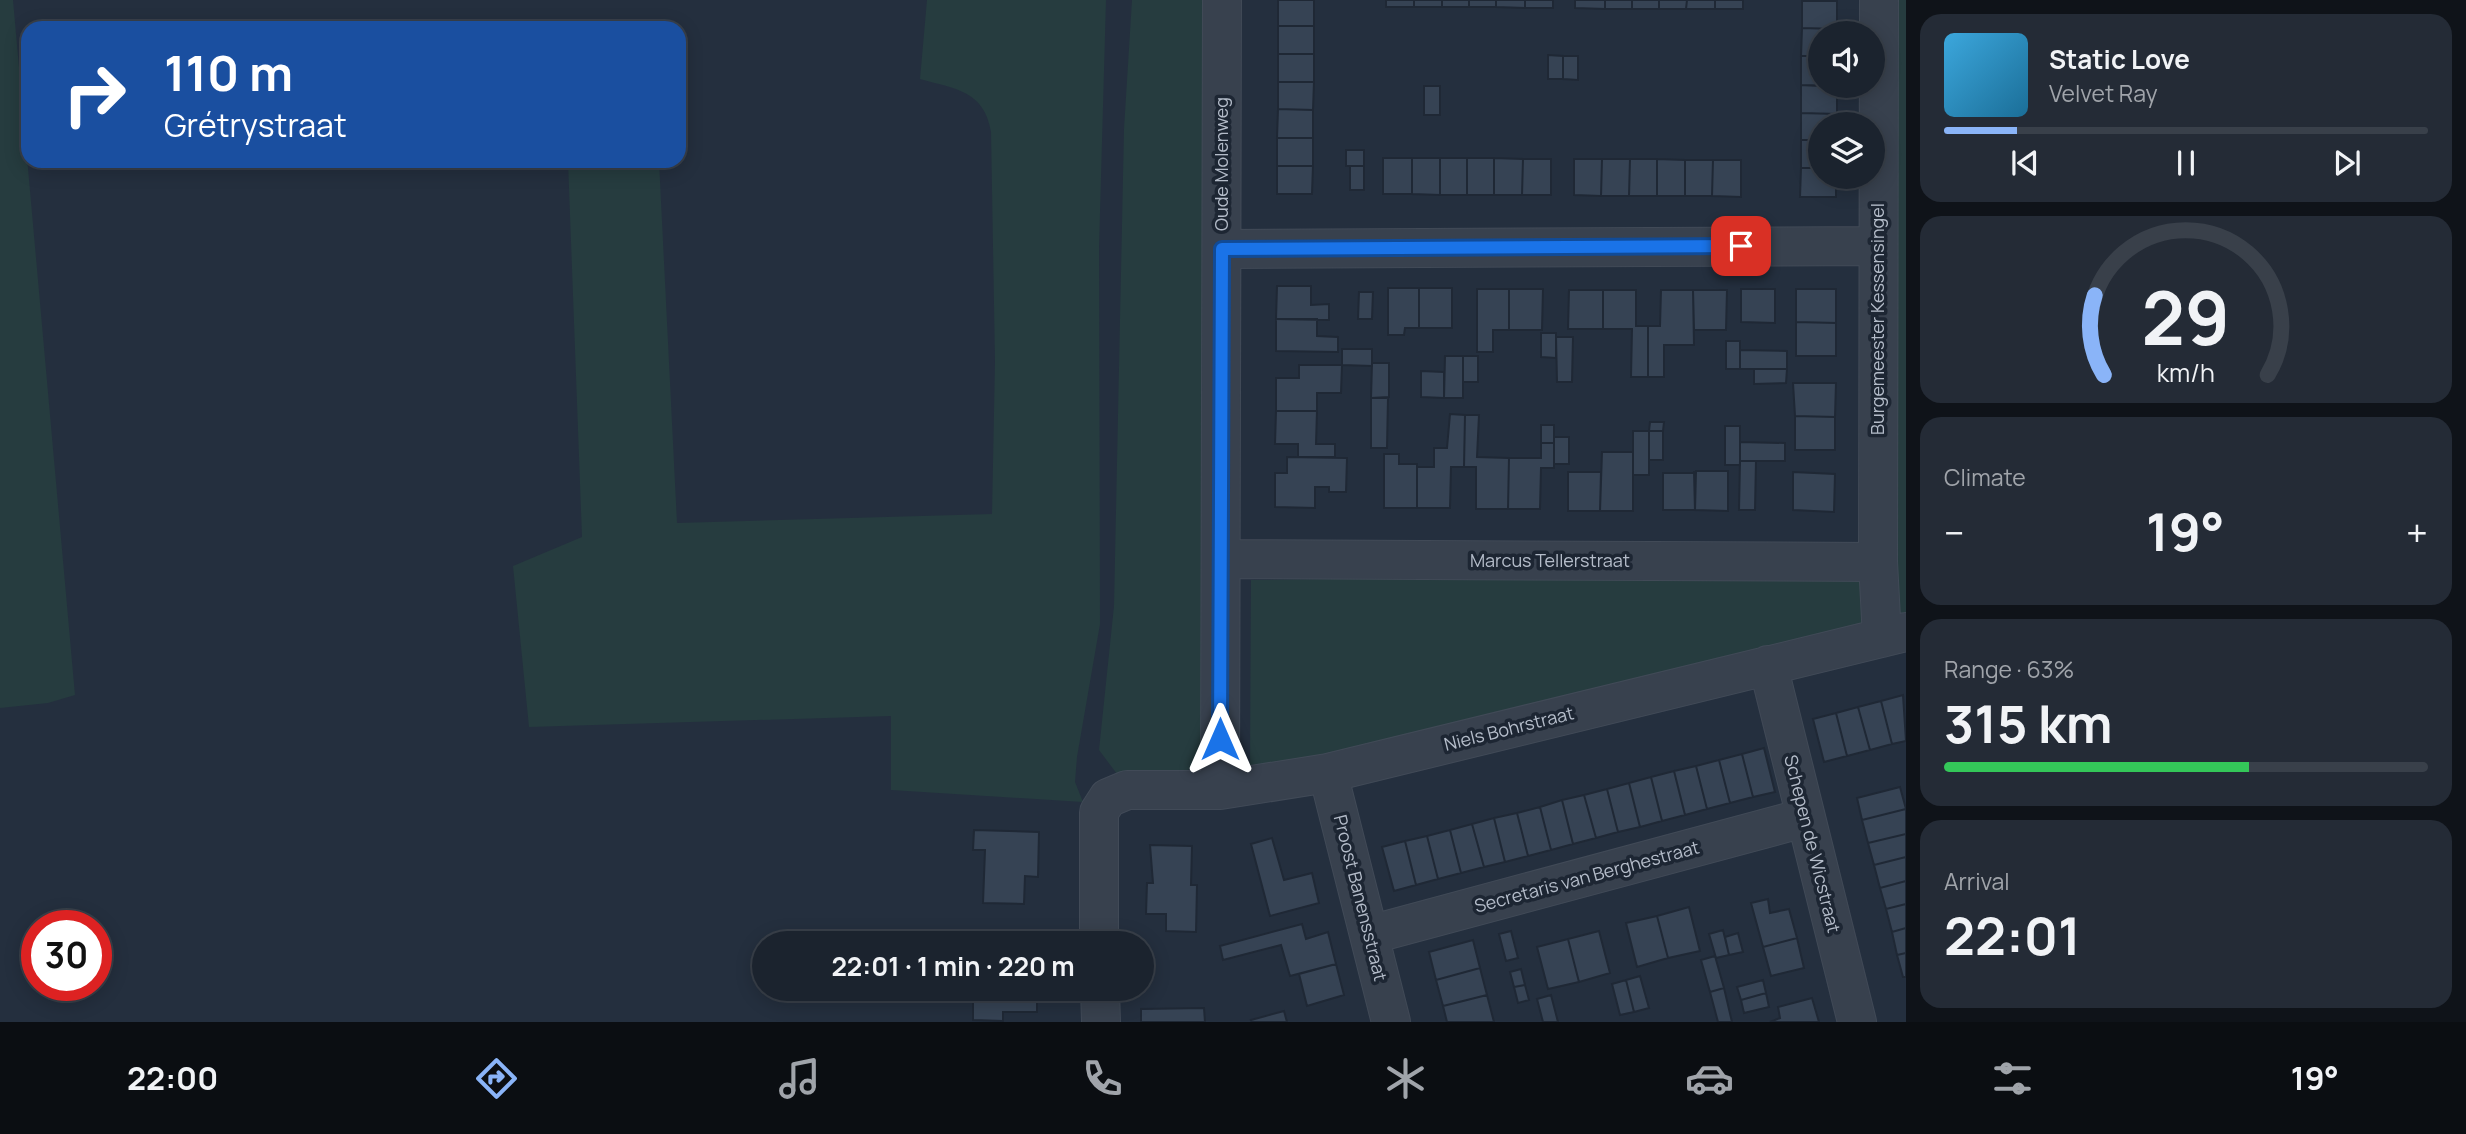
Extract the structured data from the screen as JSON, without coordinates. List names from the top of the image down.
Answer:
{
  "streets": {
    "street": [
      "Oude Molenweg",
      "Burgemeester Kessensingel",
      "Marcus Tellerstraat",
      "Niels Bohrstraat",
      "Schepen de Wicstraat",
      "Secretaris van Berghestraat",
      "Proost Banensstraat"
    ]
  },
  "crossings": [
    ["Oude Molenweg", "Marcus Tellerstraat"],
    ["Oude Molenweg", "Niels Bohrstraat"],
    ["Burgemeester Kessensingel", "Marcus Tellerstraat"],
    ["Burgemeester Kessensingel", "Niels Bohrstraat"],
    ["Niels Bohrstraat", "Schepen de Wicstraat"],
    ["Niels Bohrstraat", "Proost Banensstraat"],
    ["Schepen de Wicstraat", "Secretaris van Berghestraat"],
    ["Secretaris van Berghestraat", "Proost Banensstraat"]
  ],
  "page": {
    "turn": ["110 m", "Grétrystraat"],
    "song": ["Static Love", "Velvet Ray"],
    "tile": [
      "Climate",
      ["Range · 63%", "315 km"],
      ["Arrival", "22:01"]
    ],
    "heat": ["−", "19°", "+"],
    "limit": "30",
    "trip": "22:01 · 1 min · 220 m",
    "tabs": ["22:00", "19°"],
    "gauge": ["29", "km/h"]
  }
}
